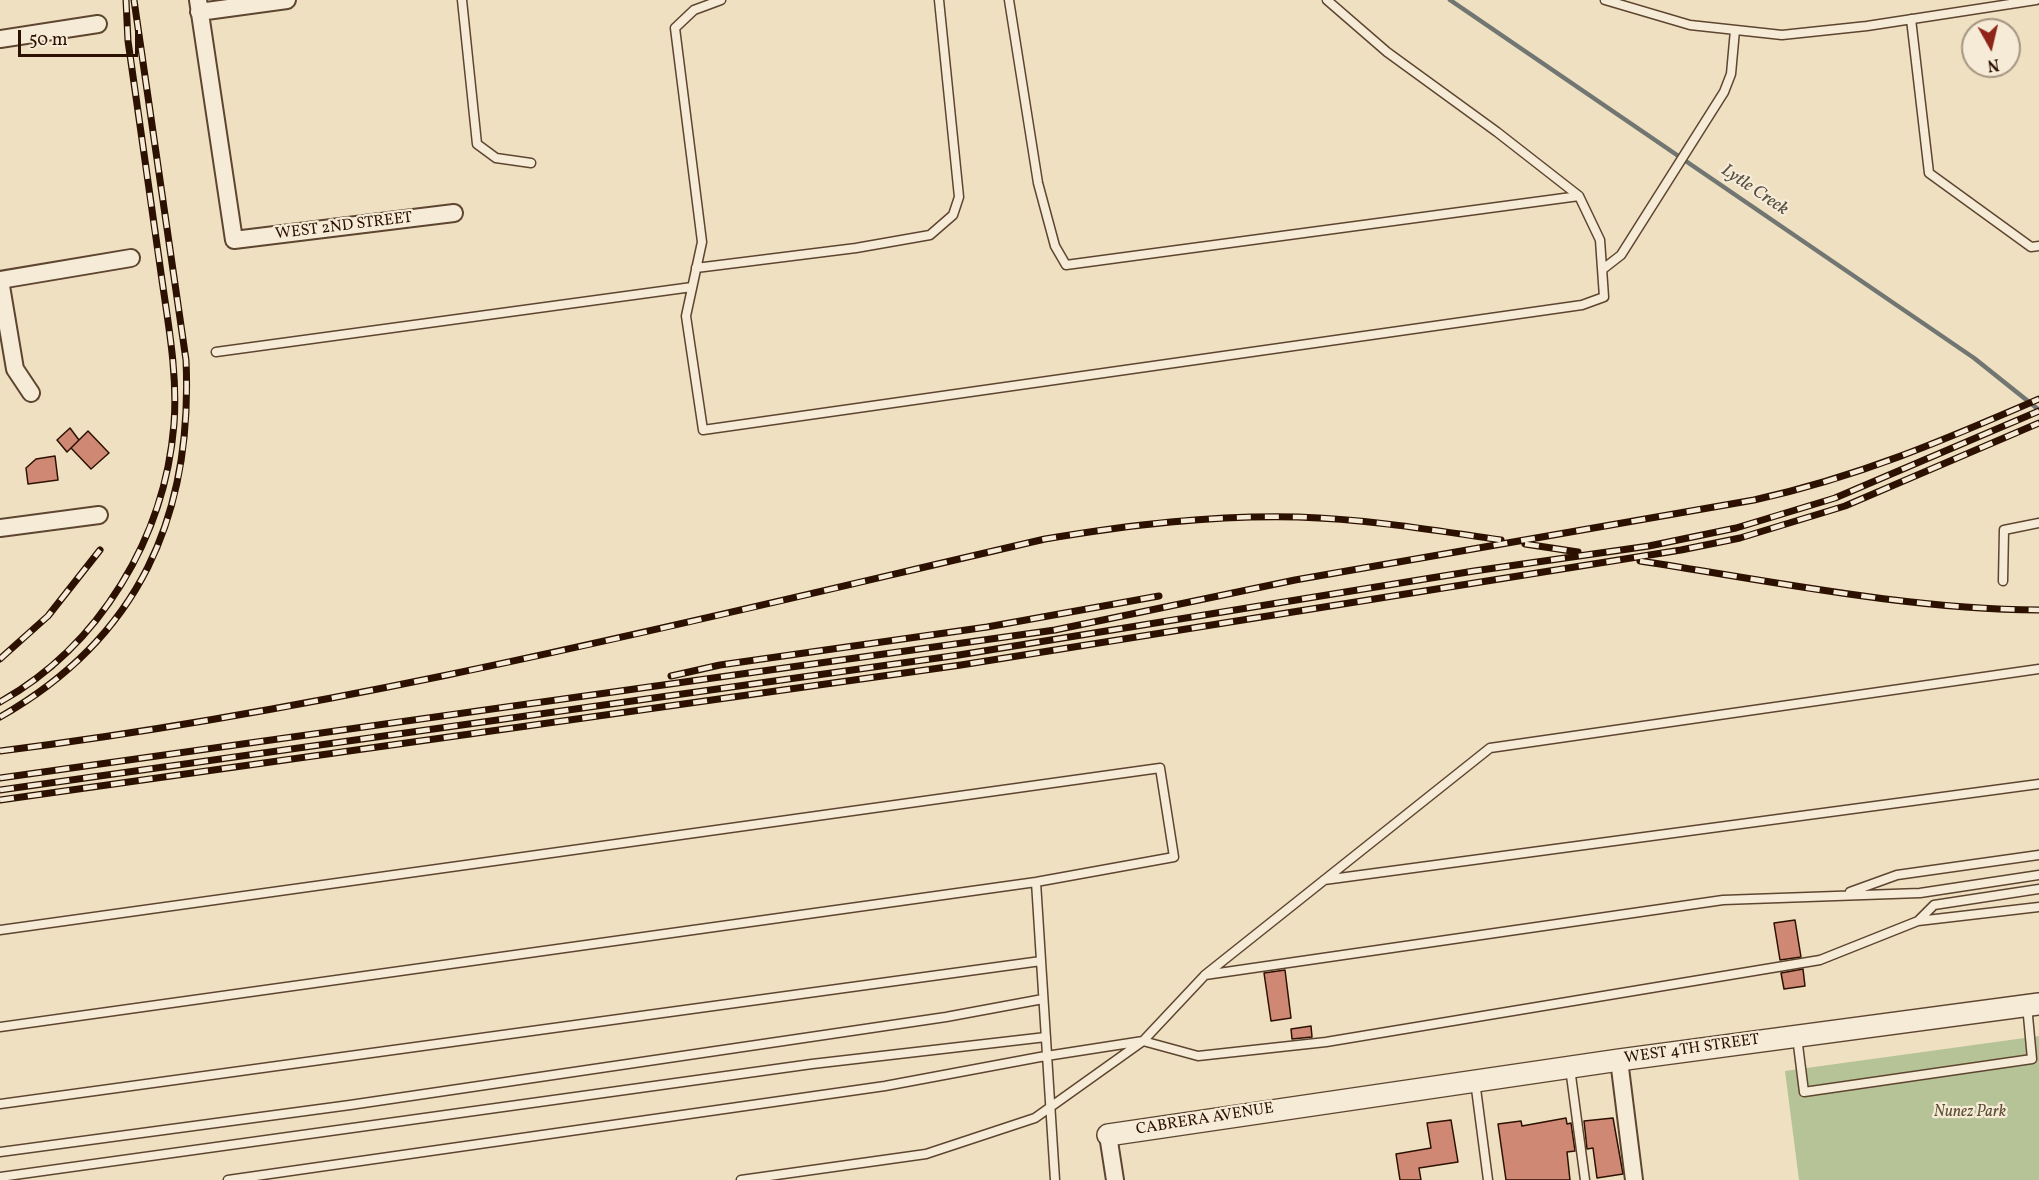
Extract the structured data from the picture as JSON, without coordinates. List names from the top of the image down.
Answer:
{
  "streets": {
    "street": ["WEST 2ND STREET", "WEST 4TH STREET", "CABRERA AVENUE"]
  },
  "crossings": [
    ["WEST 4TH STREET", "CABRERA AVENUE"]
  ],
  "water": ["Lytle Creek"],
  "parks": ["Nunez Park"],
  "scale_bar": "50 m",
  "north": "bottom"
}
